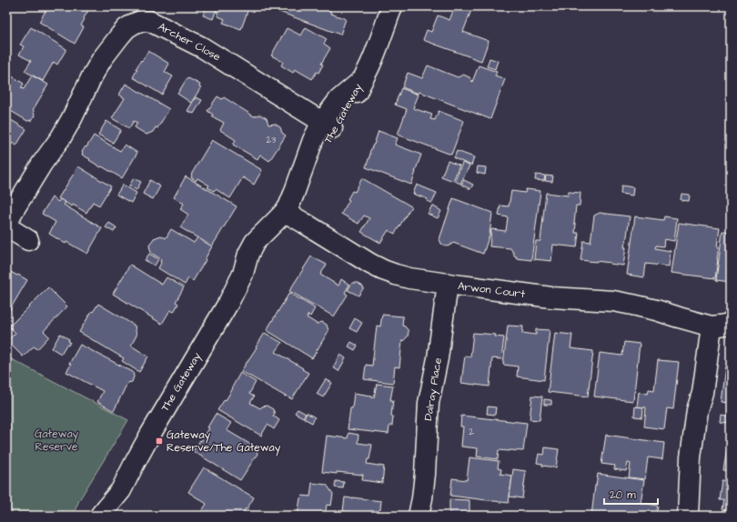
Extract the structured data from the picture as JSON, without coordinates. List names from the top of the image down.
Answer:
{
  "streets": {
    "street": [
      "Archer Close",
      "The Gateway",
      "Arwon Court",
      "Dalray Place"
    ]
  },
  "crossings": [
    ["Archer Close", "The Gateway"],
    ["The Gateway", "Arwon Court"],
    ["Arwon Court", "Dalray Place"]
  ],
  "parks": ["Gateway Reserve"],
  "places": {
    "transit": ["Gateway Reserve/The Gateway"]
  },
  "house_numbers": ["23", "2"],
  "scale_bar": "20 m"
}
